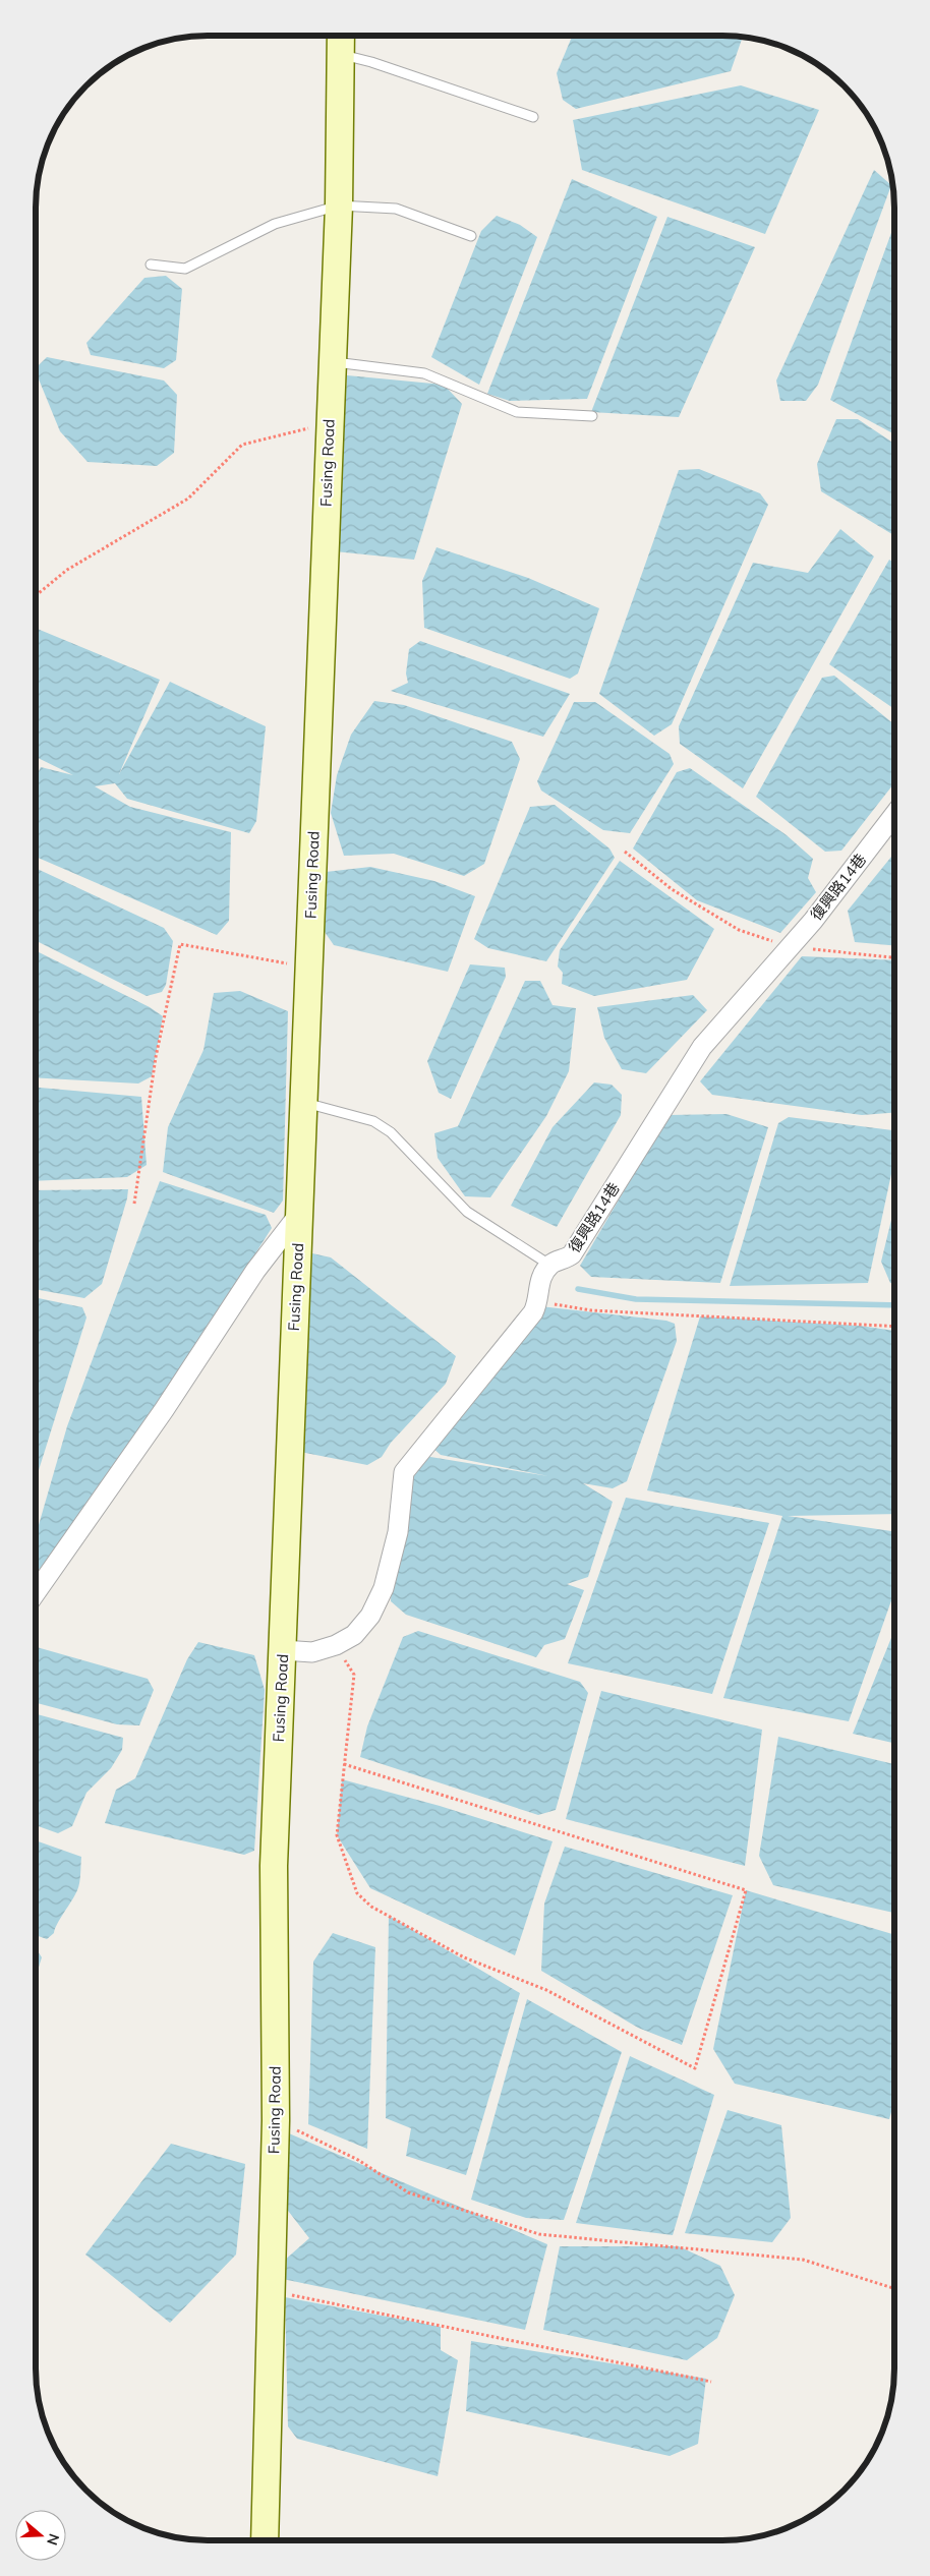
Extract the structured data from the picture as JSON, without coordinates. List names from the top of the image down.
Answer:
{
  "streets": {
    "street": ["Fusing Road", "復興路14巷"]
  },
  "north": "right"
}
